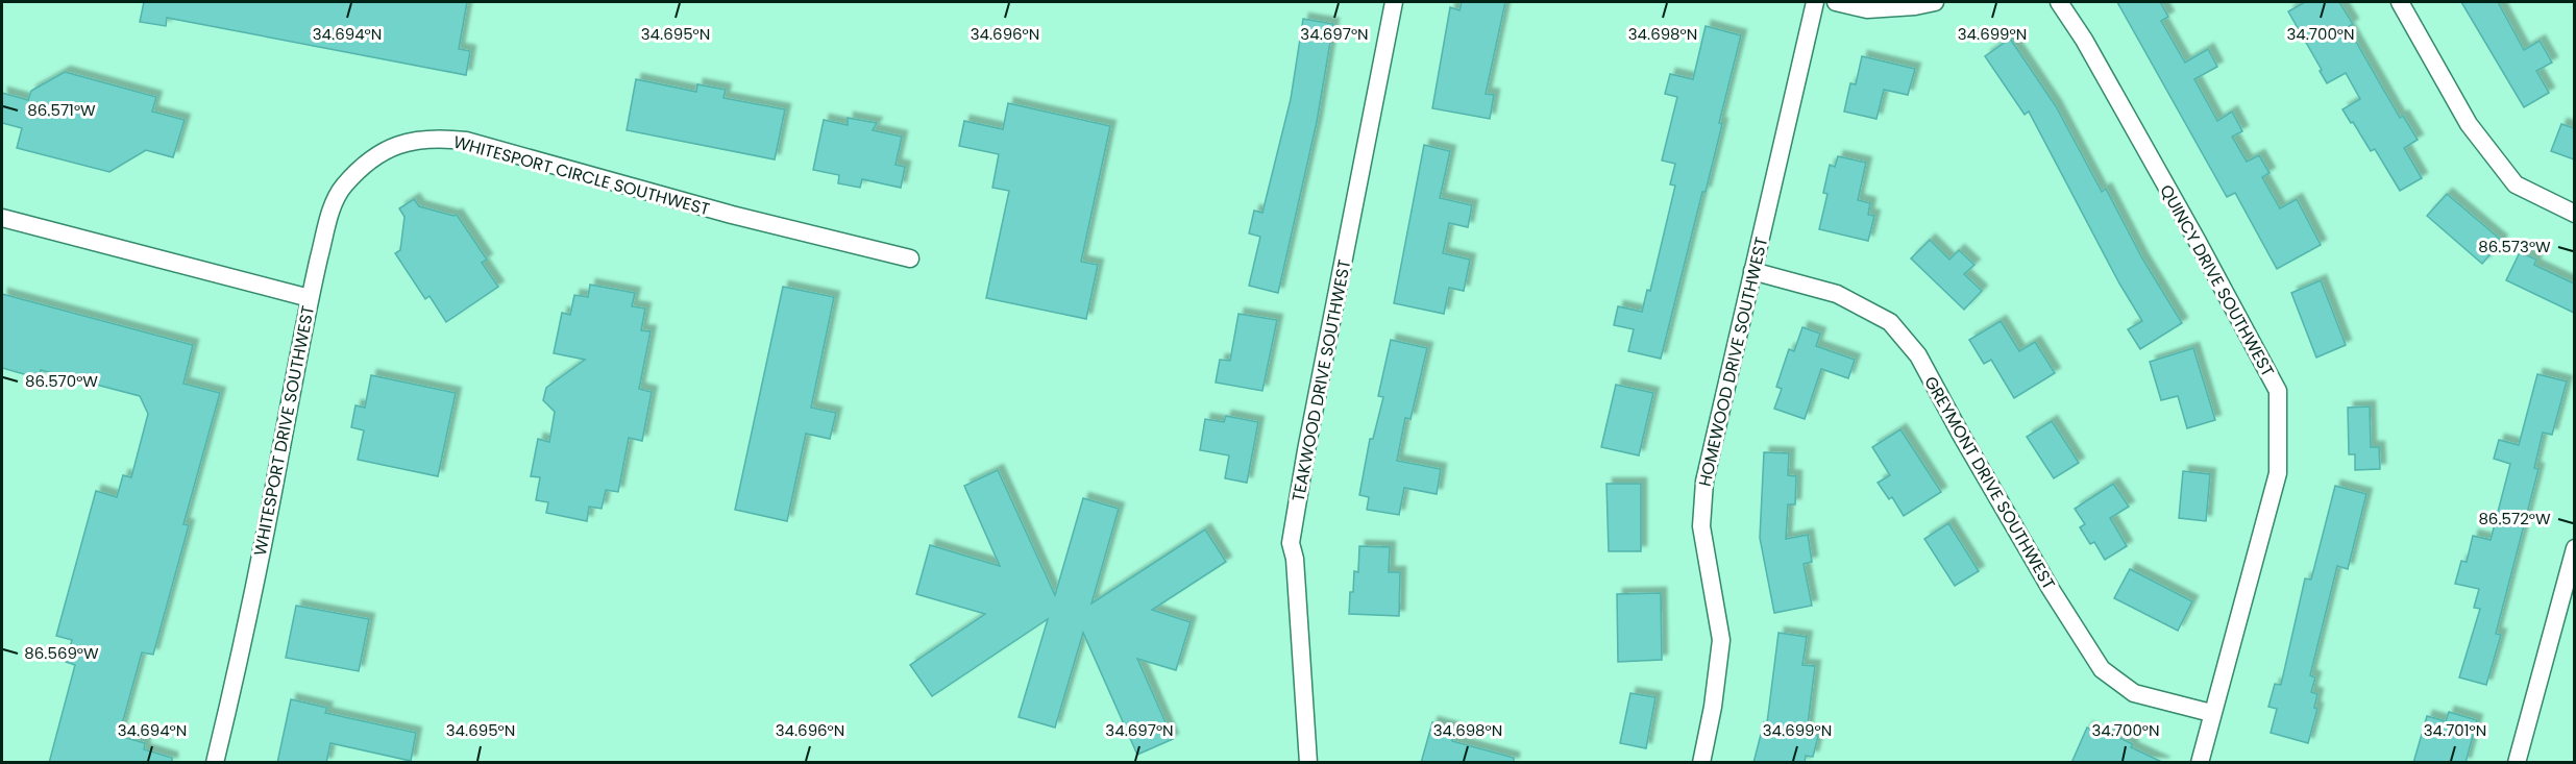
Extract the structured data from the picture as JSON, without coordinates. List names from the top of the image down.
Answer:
{
  "streets": {
    "street": [
      "WHITESPORT CIRCLE SOUTHWEST",
      "QUINCY DRIVE SOUTHWEST",
      "HOMEWOOD DRIVE SOUTHWEST",
      "TEAKWOOD DRIVE SOUTHWEST",
      "WHITESPORT DRIVE SOUTHWEST",
      "GREYMONT DRIVE SOUTHWEST"
    ]
  },
  "crossings": [
    ["WHITESPORT CIRCLE SOUTHWEST", "WHITESPORT DRIVE SOUTHWEST"],
    ["QUINCY DRIVE SOUTHWEST", "GREYMONT DRIVE SOUTHWEST"],
    ["HOMEWOOD DRIVE SOUTHWEST", "GREYMONT DRIVE SOUTHWEST"]
  ],
  "coordinates": [
    "34.694°N",
    "34.695°N",
    "34.696°N",
    "34.697°N",
    "34.698°N",
    "34.699°N",
    "34.700°N",
    "86.571°W",
    "86.573°W",
    "86.570°W",
    "86.572°W",
    "86.569°W",
    "34.701°N"
  ]
}
